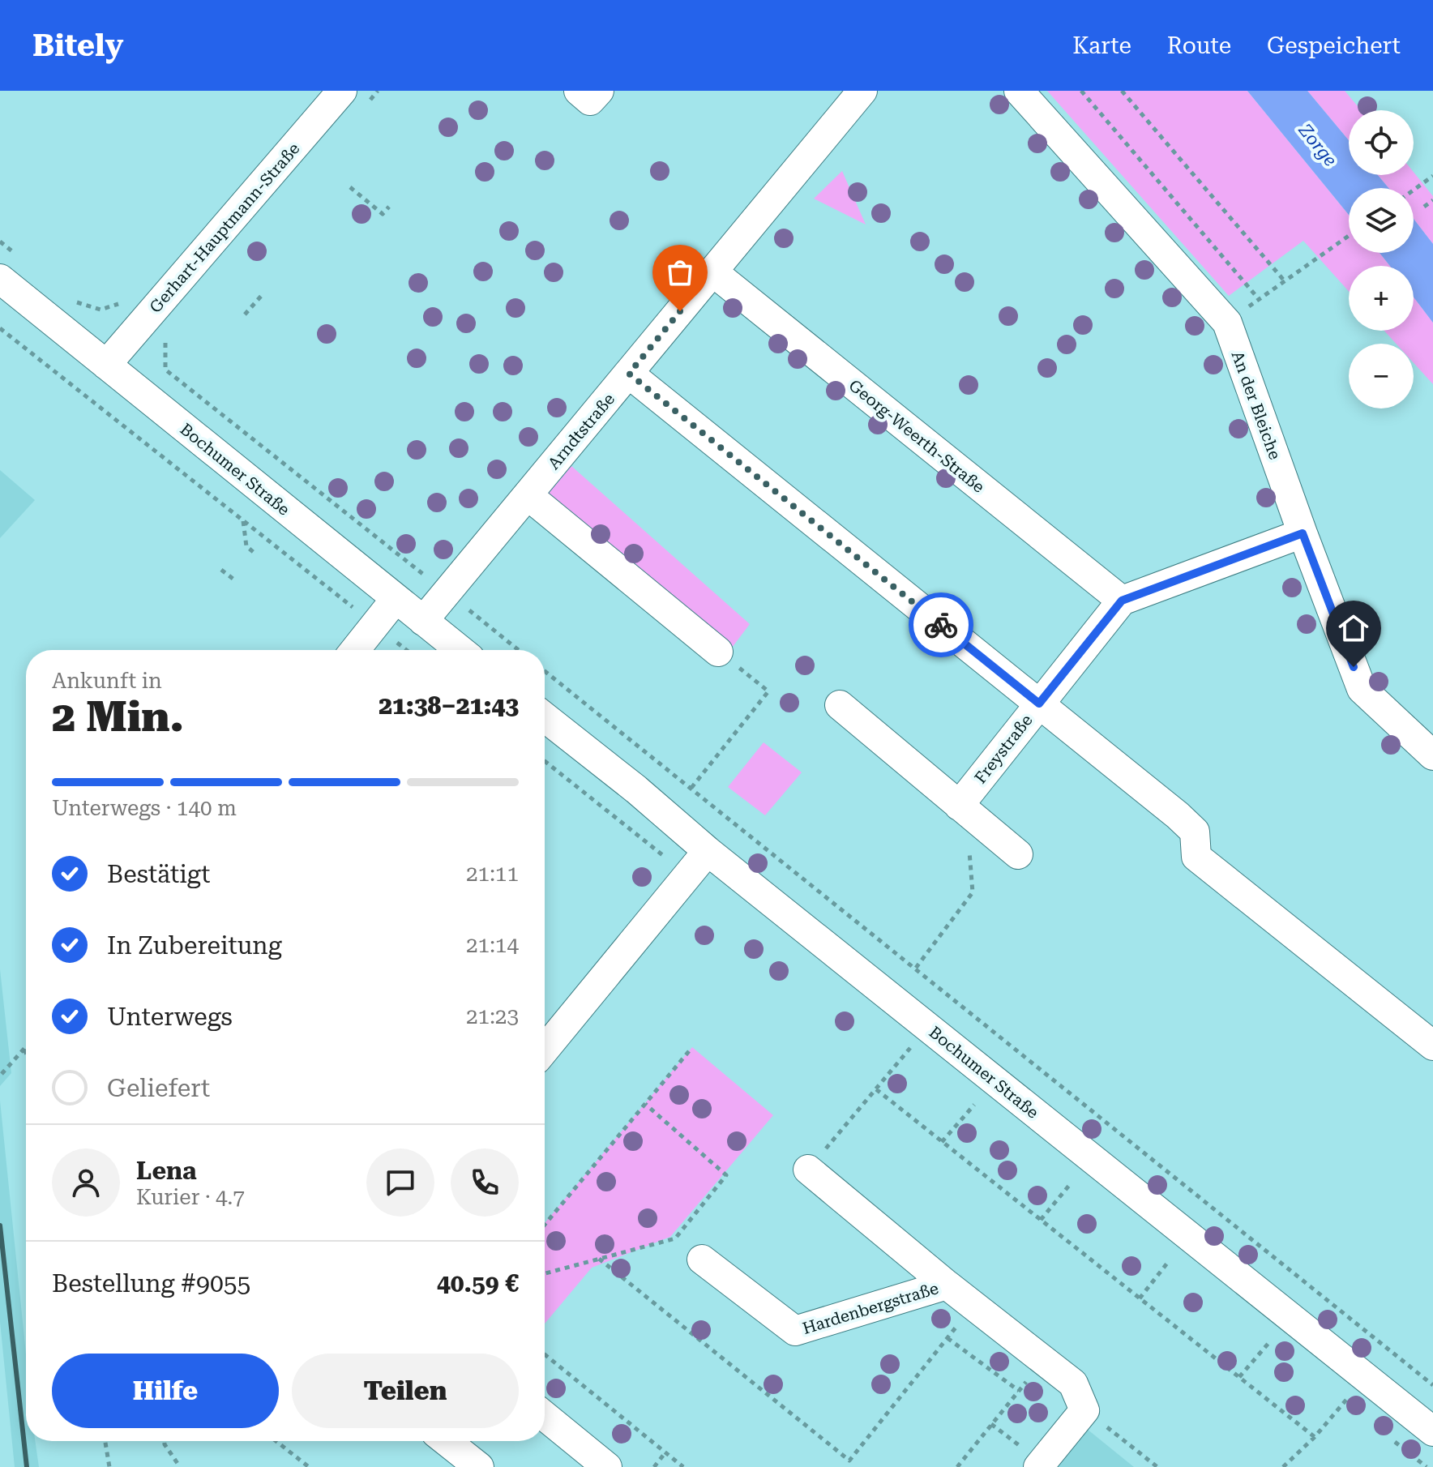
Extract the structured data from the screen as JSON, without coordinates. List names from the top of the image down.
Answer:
{
  "streets": {
    "street": [
      "Gerhart-Hauptmann-Straße",
      "An der Bleiche",
      "Arndtstraße",
      "Georg-Weerth-Straße",
      "Bochumer Straße",
      "Freystraße",
      "Hardenbergstraße"
    ]
  },
  "crossings": [
    ["Gerhart-Hauptmann-Straße", "Bochumer Straße"],
    ["Arndtstraße", "Georg-Weerth-Straße"],
    ["Arndtstraße", "Bochumer Straße"],
    ["Georg-Weerth-Straße", "Freystraße"]
  ],
  "water": ["Zorge"],
  "page": {
    "header": "Bitely",
    "nav": ["Karte", "Route", "Gespeichert"],
    "map_buttons": ["+", "−"],
    "heading": ["2 Min.", "Ankunft in", "21:38–21:43"],
    "panel": [
      "Lena",
      "Kurier · 4.7",
      "Bestellung #9055",
      "40.59 €"
    ],
    "bar": "Unterwegs · 140 m",
    "list": [
      ["Bestätigt", "21:11"],
      ["In Zubereitung", "21:14"],
      ["Unterwegs", "21:23"],
      "Geliefert"
    ],
    "buttons": ["Hilfe", "Teilen"]
  }
}
